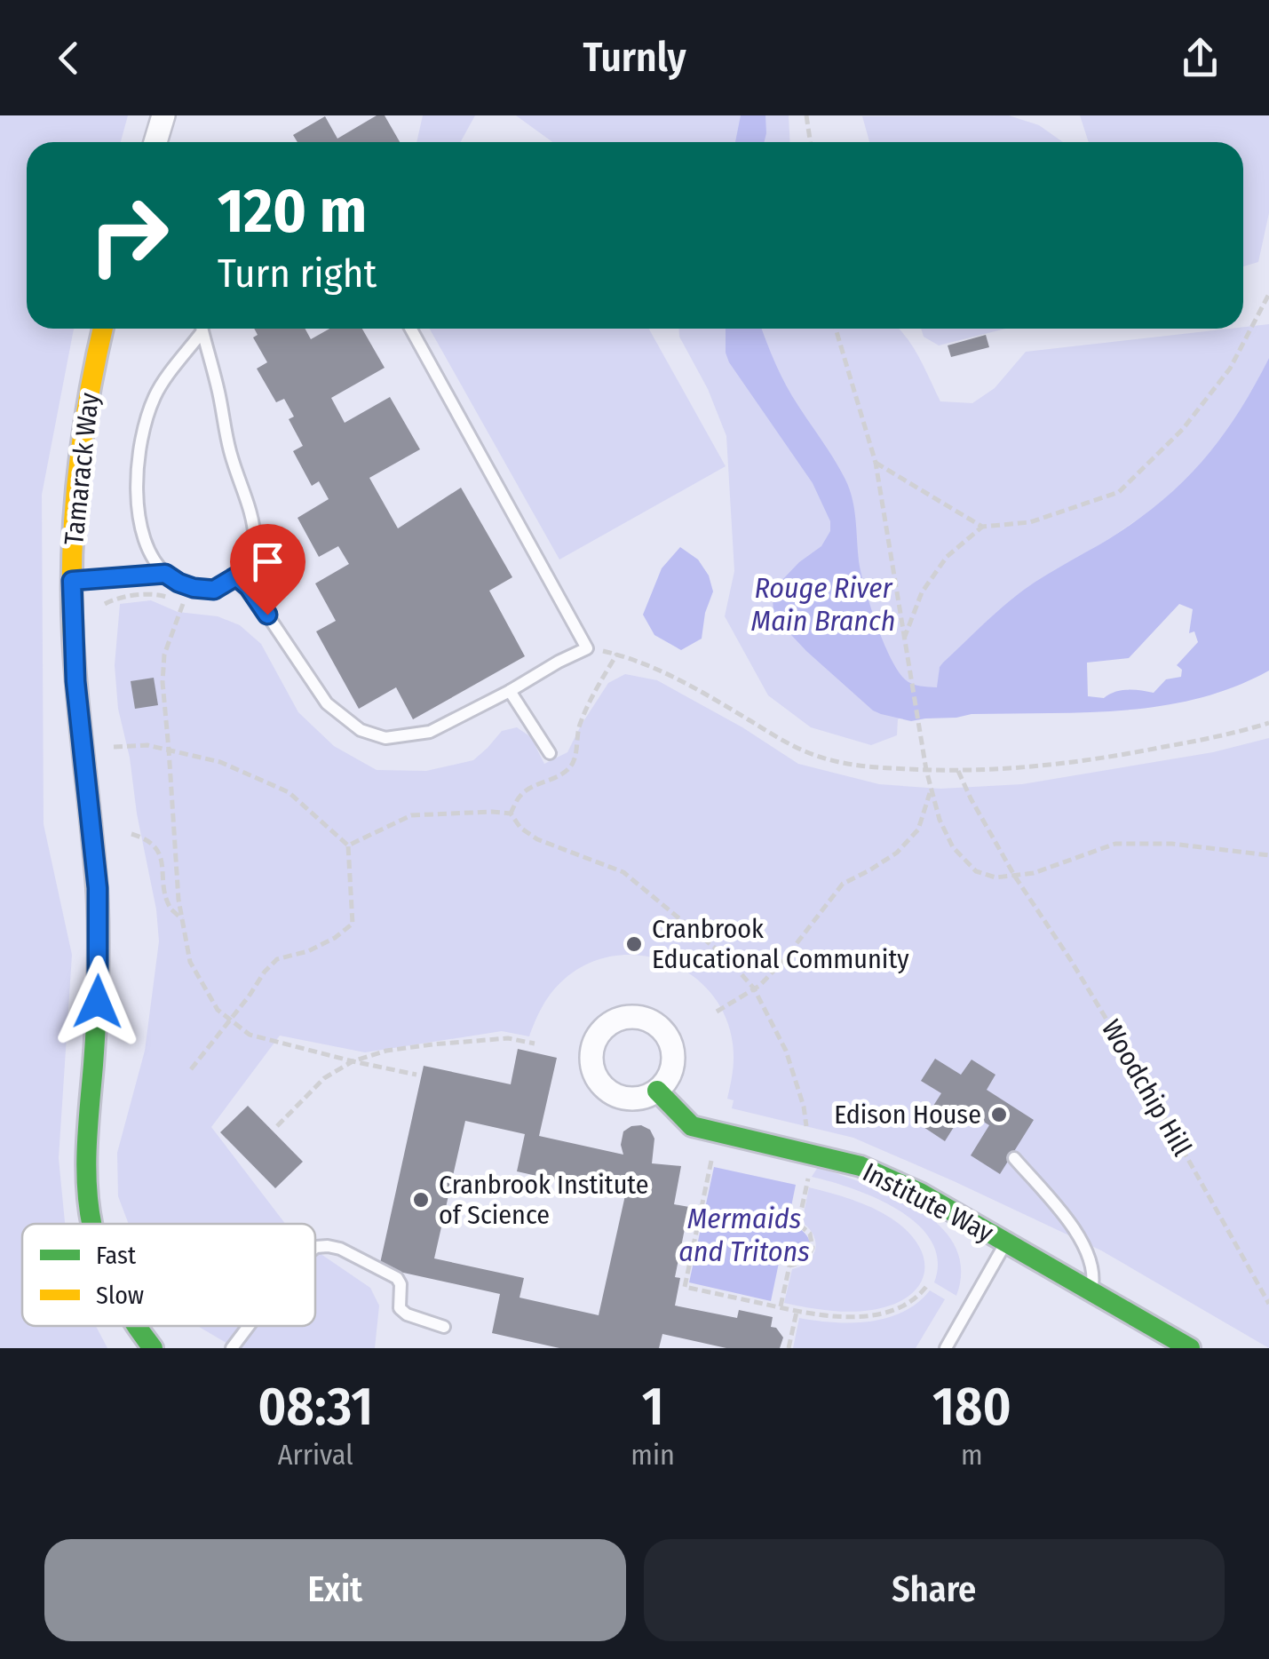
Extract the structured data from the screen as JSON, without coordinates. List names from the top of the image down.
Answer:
{
  "streets": {
    "street": ["Tamarack Way", "Institute Way"],
    "path": ["Woodchip Hill"]
  },
  "water": ["Rouge River Main Branch", "Mermaids and Tritons"],
  "places": ["Cranbrook Educational Community", "Edison House", "Cranbrook Institute of Science"],
  "legend": ["Fast", "Slow"],
  "page": {
    "header": "Turnly",
    "turn": ["120 m", "Turn right"],
    "eta": [
      "08:31",
      "Arrival",
      "1",
      "min",
      "180",
      "m"
    ],
    "buttons": ["Exit", "Share"]
  }
}
